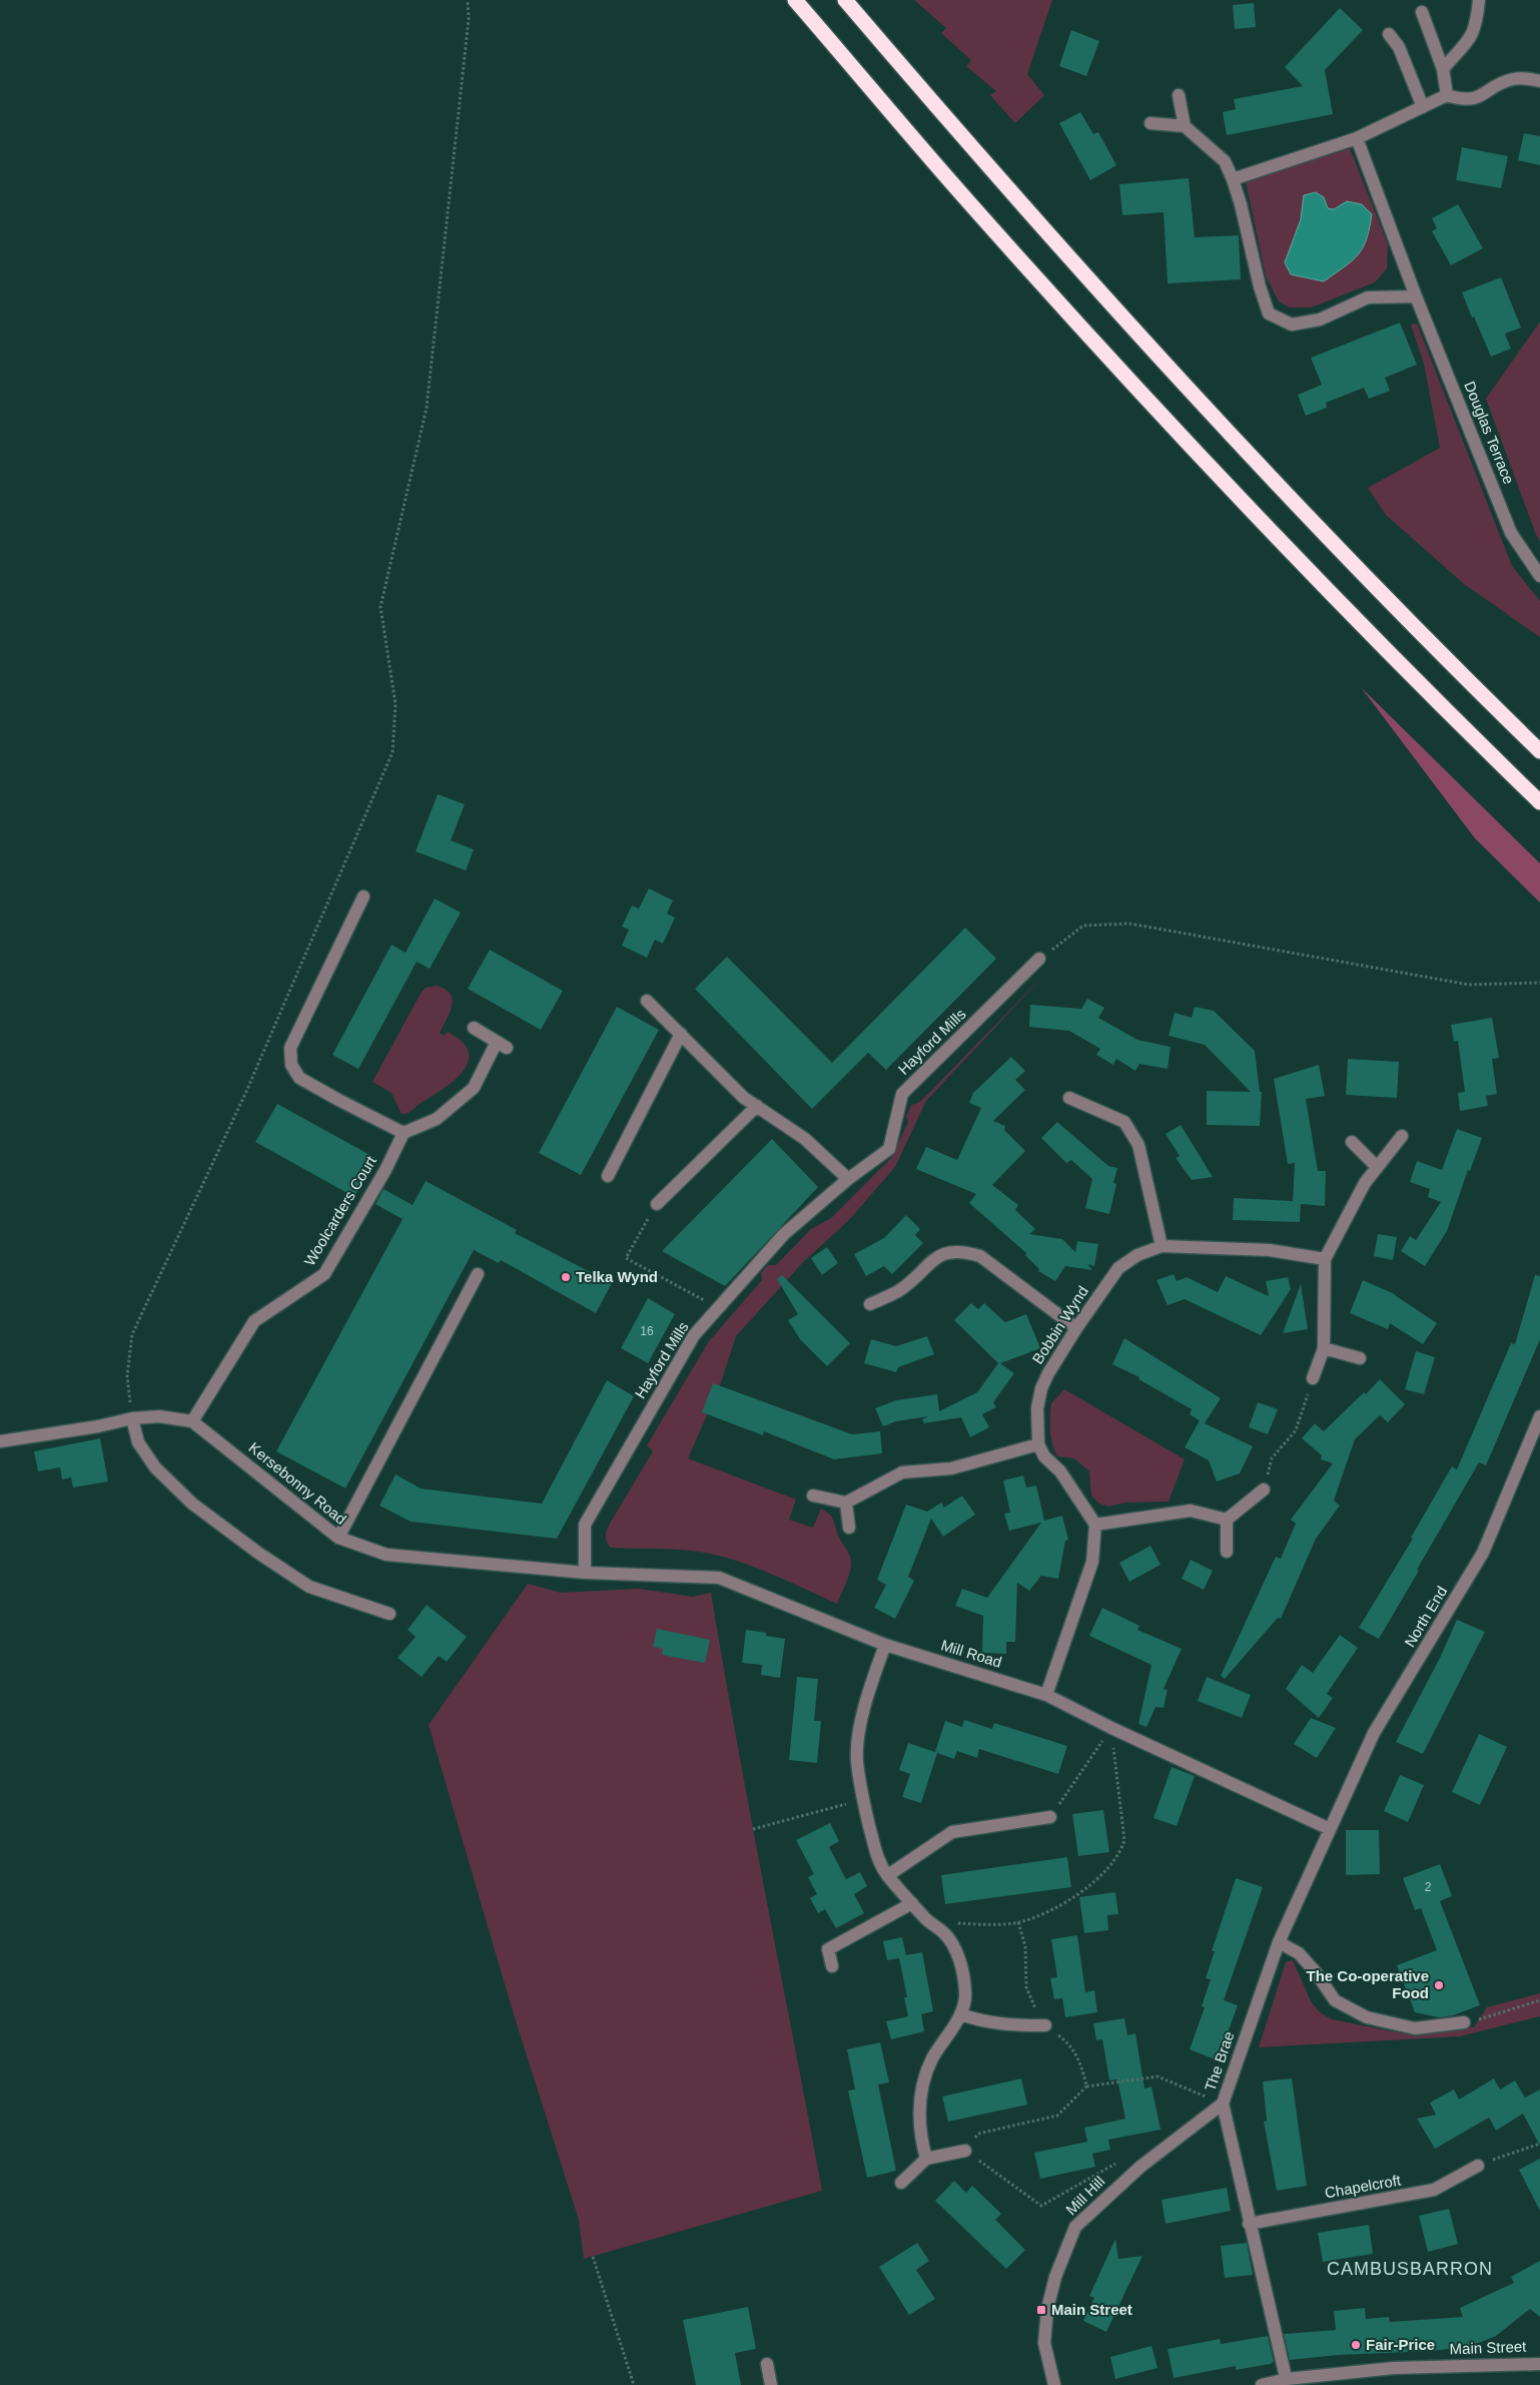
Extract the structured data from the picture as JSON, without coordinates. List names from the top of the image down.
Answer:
{
  "streets": {
    "street": [
      "Douglas Terrace",
      "Hayford Mills",
      "Woolcarders Court",
      "Bobbin Wynd",
      "Kersebonny Road",
      "North End",
      "Mill Road",
      "The Brae",
      "Chapelcroft",
      "Mill Hill",
      "Main Street"
    ]
  },
  "crossings": [
    ["Hayford Mills", "Kersebonny Road"],
    ["Hayford Mills", "Mill Road"],
    ["Woolcarders Court", "Kersebonny Road"],
    ["Kersebonny Road", "Mill Road"],
    ["North End", "Mill Road"],
    ["North End", "The Brae"],
    ["Mill Road", "The Brae"],
    ["The Brae", "Chapelcroft"],
    ["The Brae", "Mill Hill"],
    ["The Brae", "Main Street"]
  ],
  "districts": ["CAMBUSBARRON"],
  "places": {
    "other": ["Telka Wynd", "The Co-operative Food", "Fair-Price"],
    "transit": ["Main Street"]
  },
  "house_numbers": ["16", "2"]
}
